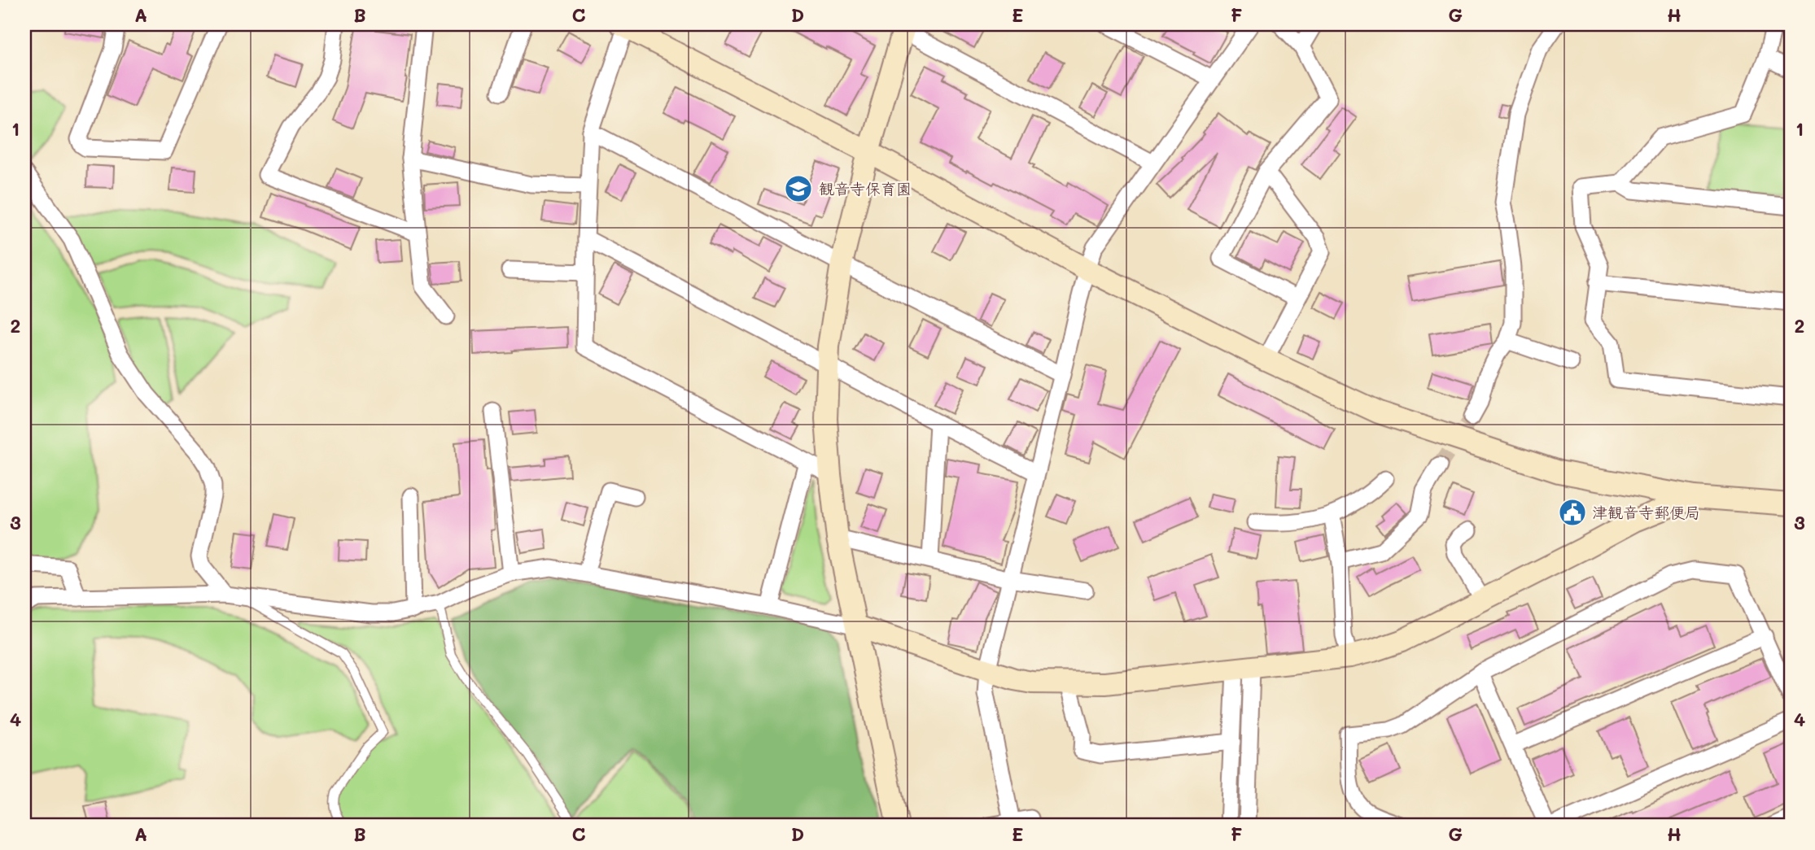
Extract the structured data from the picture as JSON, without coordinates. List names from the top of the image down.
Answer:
{
  "places": {
    "school or university": ["観音寺保育園"],
    "public building": ["津観音寺郵便局"]
  },
  "grid": {
    "columns": [
      "A",
      "B",
      "C",
      "D",
      "E",
      "F",
      "G",
      "H"
    ],
    "rows": [
      "1",
      "2",
      "3",
      "4"
    ]
  }
}
